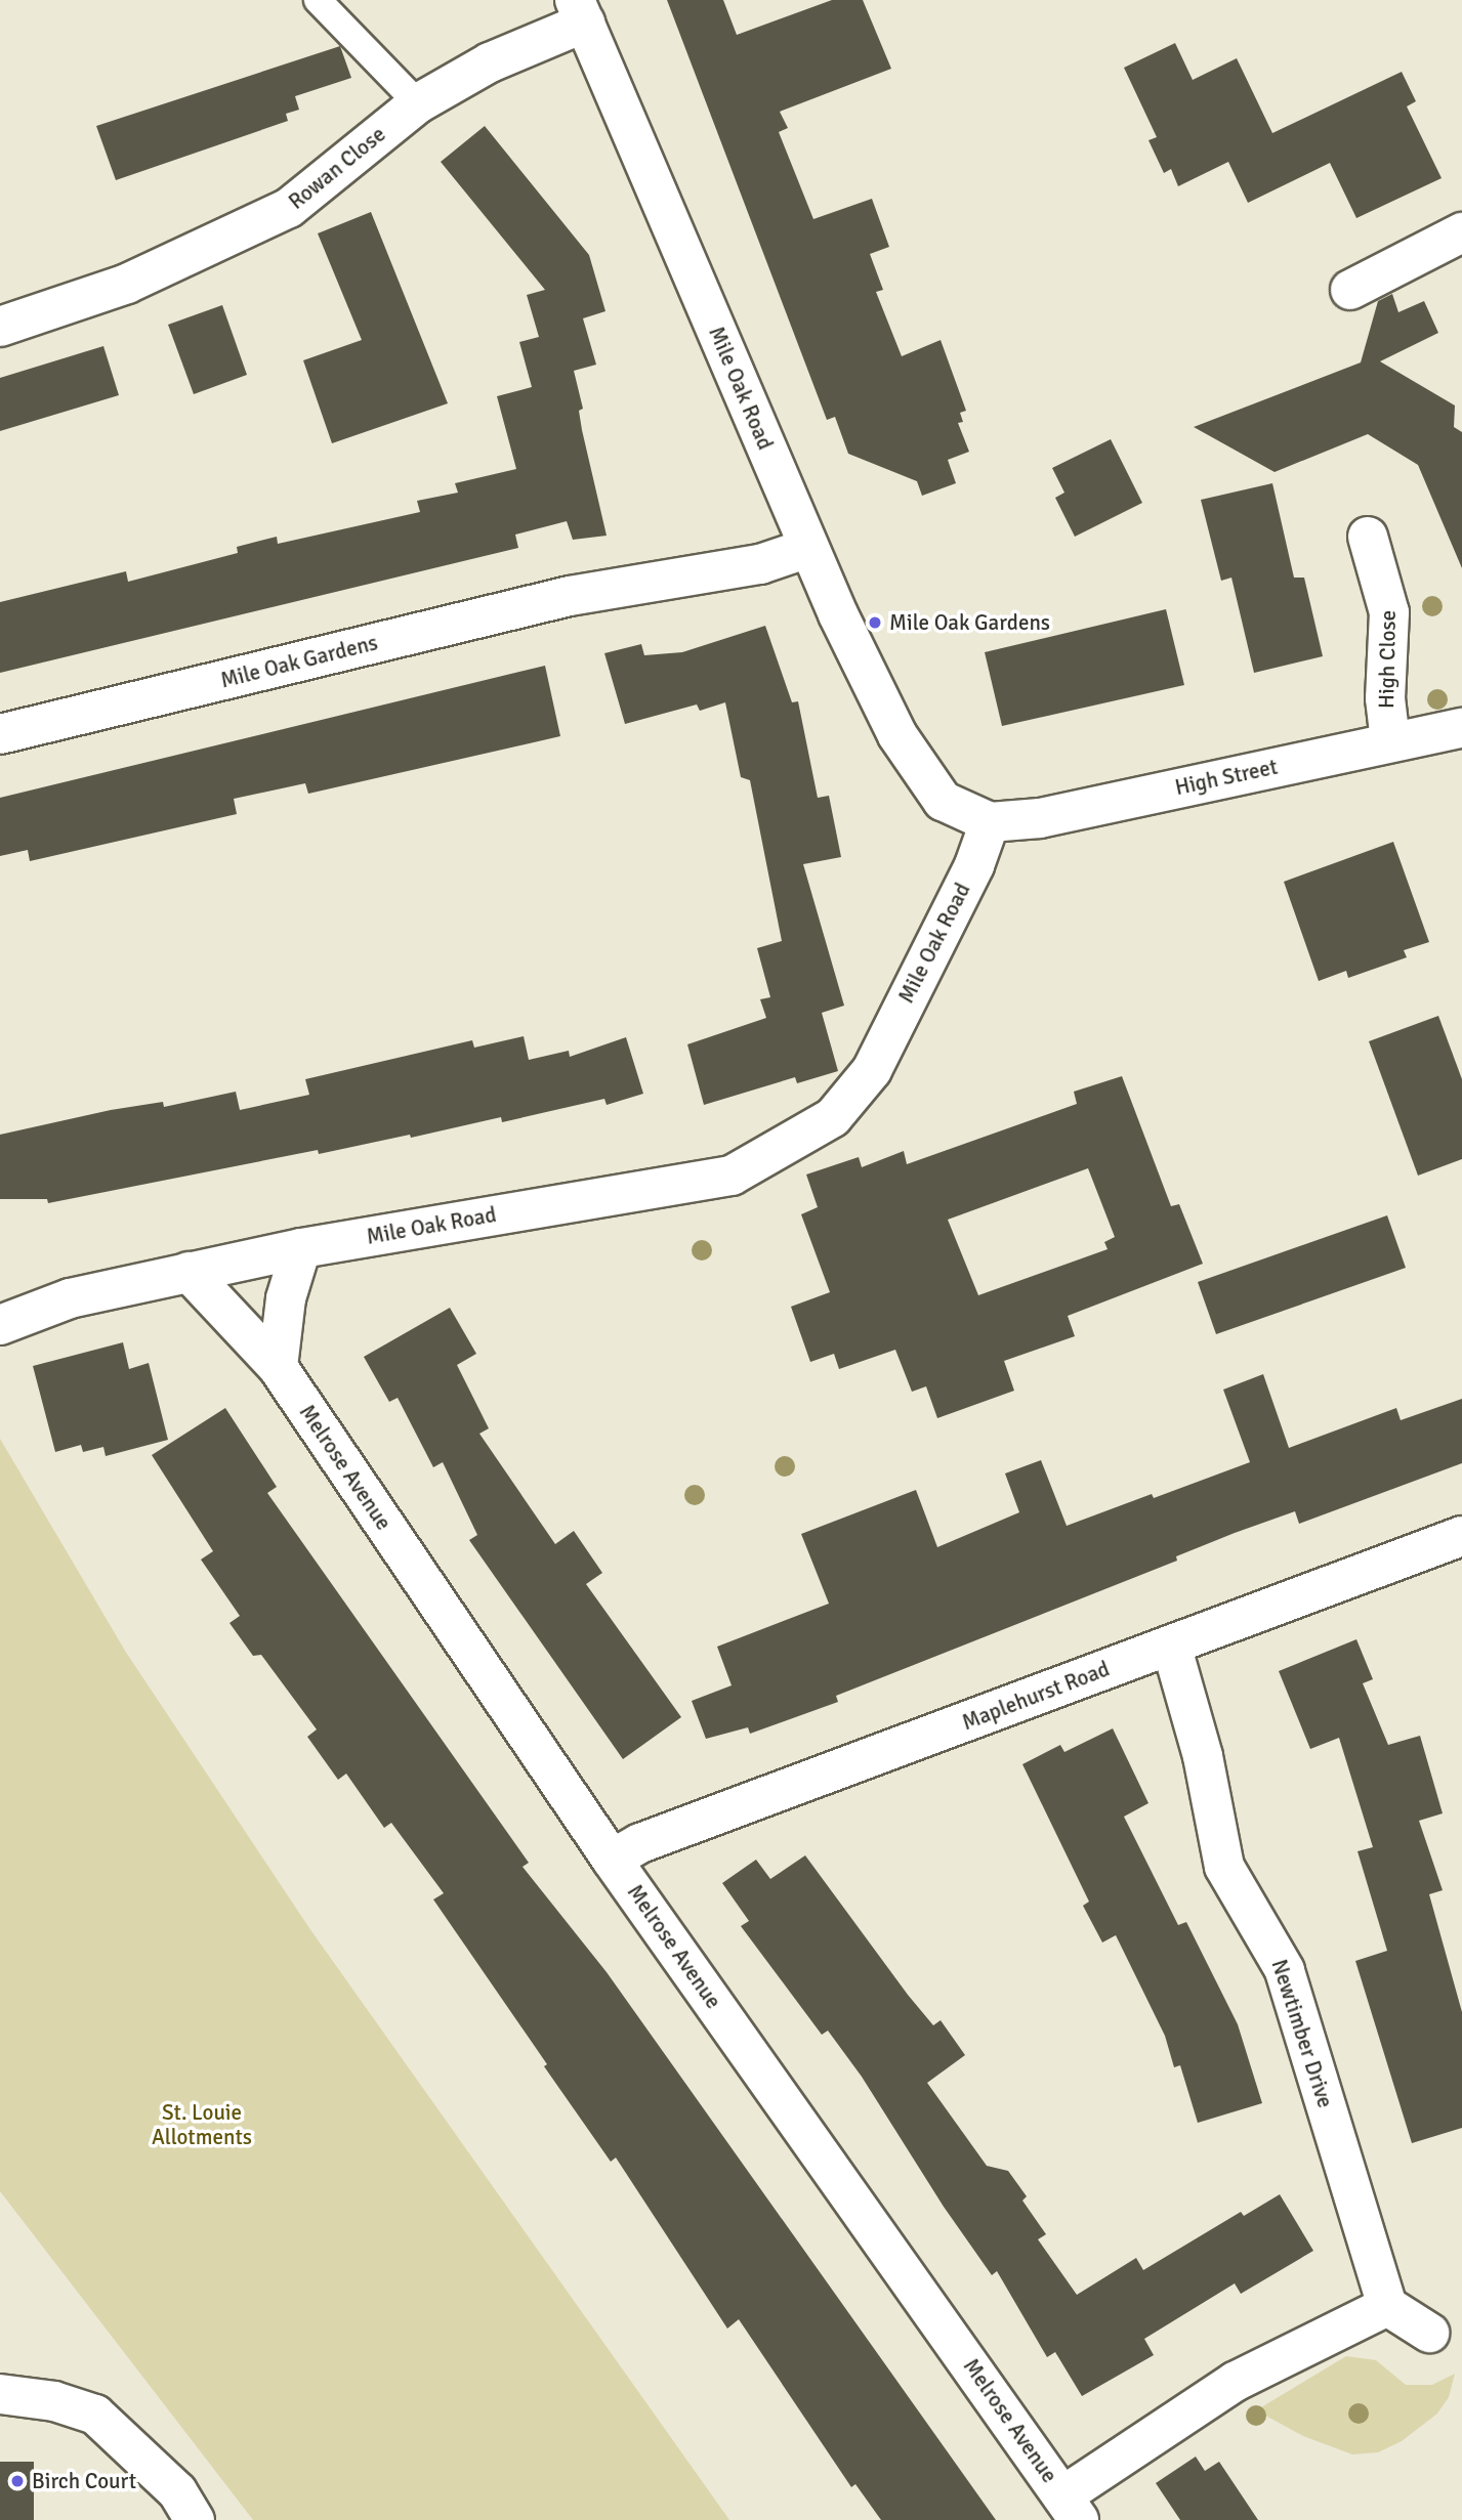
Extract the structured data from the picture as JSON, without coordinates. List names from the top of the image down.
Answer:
{
  "streets": {
    "street": [
      "Rowan Close",
      "Mile Oak Road",
      "High Close",
      "Mile Oak Gardens",
      "High Street",
      "Melrose Avenue",
      "Maplehurst Road",
      "Newtimber Drive"
    ]
  },
  "crossings": [
    ["Rowan Close", "Mile Oak Road"],
    ["Mile Oak Road", "Mile Oak Gardens"],
    ["Mile Oak Road", "High Street"],
    ["Mile Oak Road", "Melrose Avenue"],
    ["High Close", "High Street"],
    ["Melrose Avenue", "Maplehurst Road"],
    ["Maplehurst Road", "Newtimber Drive"]
  ],
  "parks": ["St. Louie Allotments"],
  "places": ["Mile Oak Gardens", "Birch Court"]
}
